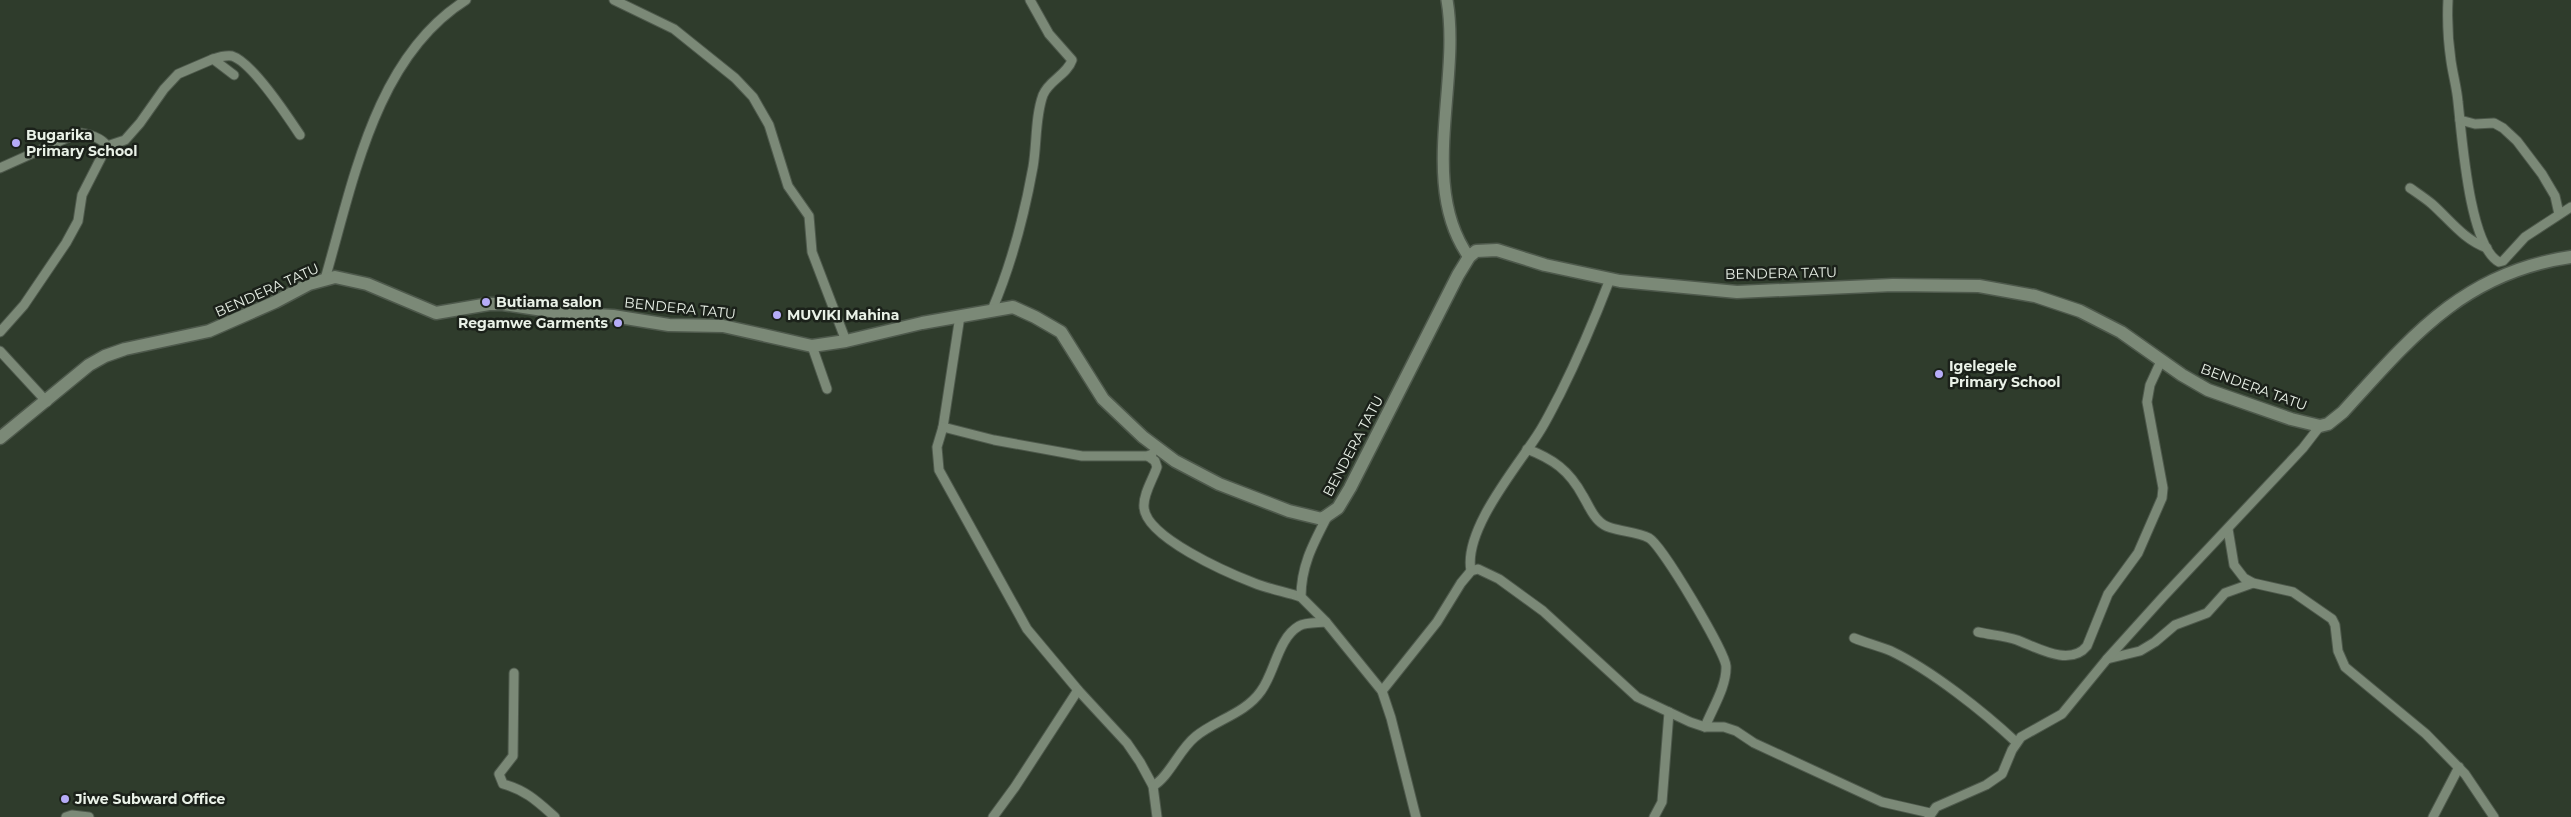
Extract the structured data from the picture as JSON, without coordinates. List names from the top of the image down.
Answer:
{
  "streets": {
    "main road": ["BENDERA TATU"]
  },
  "places": [
    "Bugarika Primary School",
    "Butiama salon",
    "MUVIKI Mahina",
    "Regamwe Garments",
    "Igelegele Primary School",
    "Jiwe Subward Office"
  ]
}
